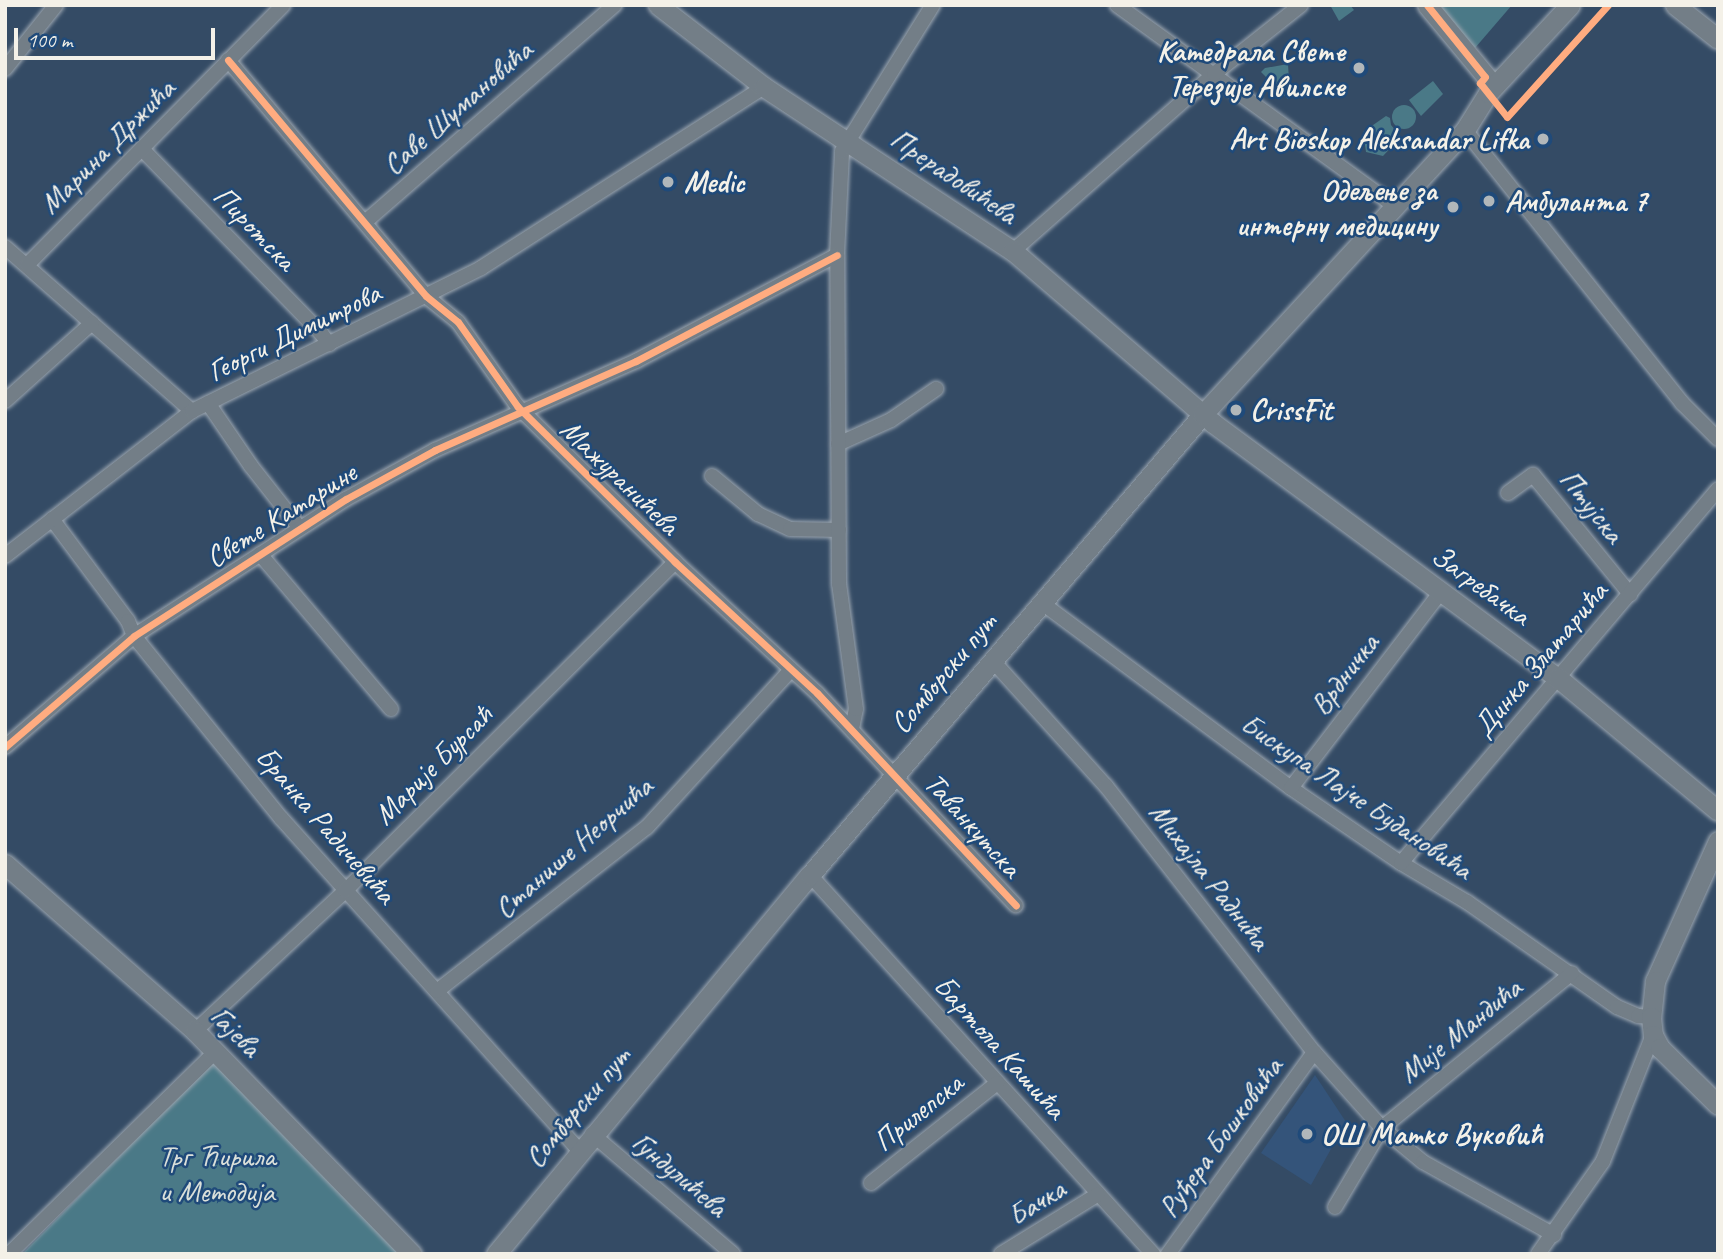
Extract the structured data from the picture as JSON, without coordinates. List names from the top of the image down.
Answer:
{
  "streets": {
    "main road": [
      "Прерадовићева",
      "Загребачка",
      "Сомборски пут",
      "Гајева"
    ],
    "street": [
      "Саве Шумановића",
      "Марина Држића",
      "Пиротска",
      "Георги Димитрова",
      "Мажуранићева",
      "Птујска",
      "Свете Катарине",
      "Динка Златарића",
      "Врдничка",
      "Марије Бурсаћ",
      "Бискупа Лајче Будановића",
      "Бранка Радичевића",
      "Таванкутска",
      "Станише Неорчића",
      "Михајла Раднића",
      "Мије Мандића",
      "Бартола Кашића",
      "Прилепска",
      "Руђера Бошковића",
      "Гундулићева",
      "Бачка"
    ]
  },
  "crossings": [
    ["Саве Шумановића", "Мажуранићева"],
    ["Марина Држића", "Пиротска"],
    ["Марина Држића", "Мажуранићева"],
    ["Прерадовићева", "Георги Димитрова"],
    ["Прерадовићева", "Загребачка"],
    ["Прерадовићева", "Сомборски пут"],
    ["Пиротска", "Георги Димитрова"],
    ["Георги Димитрова", "Мажуранићева"],
    ["Георги Димитрова", "Бранка Радичевића"],
    ["Мажуранићева", "Свете Катарине"],
    ["Мажуранићева", "Сомборски пут"],
    ["Мажуранићева", "Марије Бурсаћ"],
    ["Мажуранићева", "Таванкутска"],
    ["Мажуранићева", "Станише Неорчића"],
    ["Птујска", "Динка Златарића"],
    ["Свете Катарине", "Бранка Радичевића"],
    ["Загребачка", "Динка Златарића"],
    ["Загребачка", "Сомборски пут"],
    ["Загребачка", "Врдничка"],
    ["Динка Златарића", "Бискупа Лајче Будановића"],
    ["Сомборски пут", "Бискупа Лајче Будановића"],
    ["Сомборски пут", "Бранка Радичевића"],
    ["Сомборски пут", "Таванкутска"],
    ["Сомборски пут", "Михајла Раднића"],
    ["Сомборски пут", "Бартола Кашића"],
    ["Сомборски пут", "Гундулићева"],
    ["Врдничка", "Бискупа Лајче Будановића"],
    ["Марије Бурсаћ", "Бранка Радичевића"],
    ["Марије Бурсаћ", "Гајева"],
    ["Бискупа Лајче Будановића", "Мије Мандића"],
    ["Бранка Радичевића", "Станише Неорчића"],
    ["Михајла Раднића", "Мије Мандића"],
    ["Михајла Раднића", "Руђера Бошковића"],
    ["Бартола Кашића", "Прилепска"],
    ["Бартола Кашића", "Бачка"]
  ],
  "parks": ["Трг Ћирила и Методија"],
  "places": [
    "Катедрала Свете Терезије Авилске",
    "Art Bioskop Aleksandar Lifka",
    "Medic",
    "Амбуланта 7",
    "Одељење за интерну медицину",
    "CrissFit",
    "ОШ Матко Вуковић"
  ],
  "scale_bar": "100 m"
}
